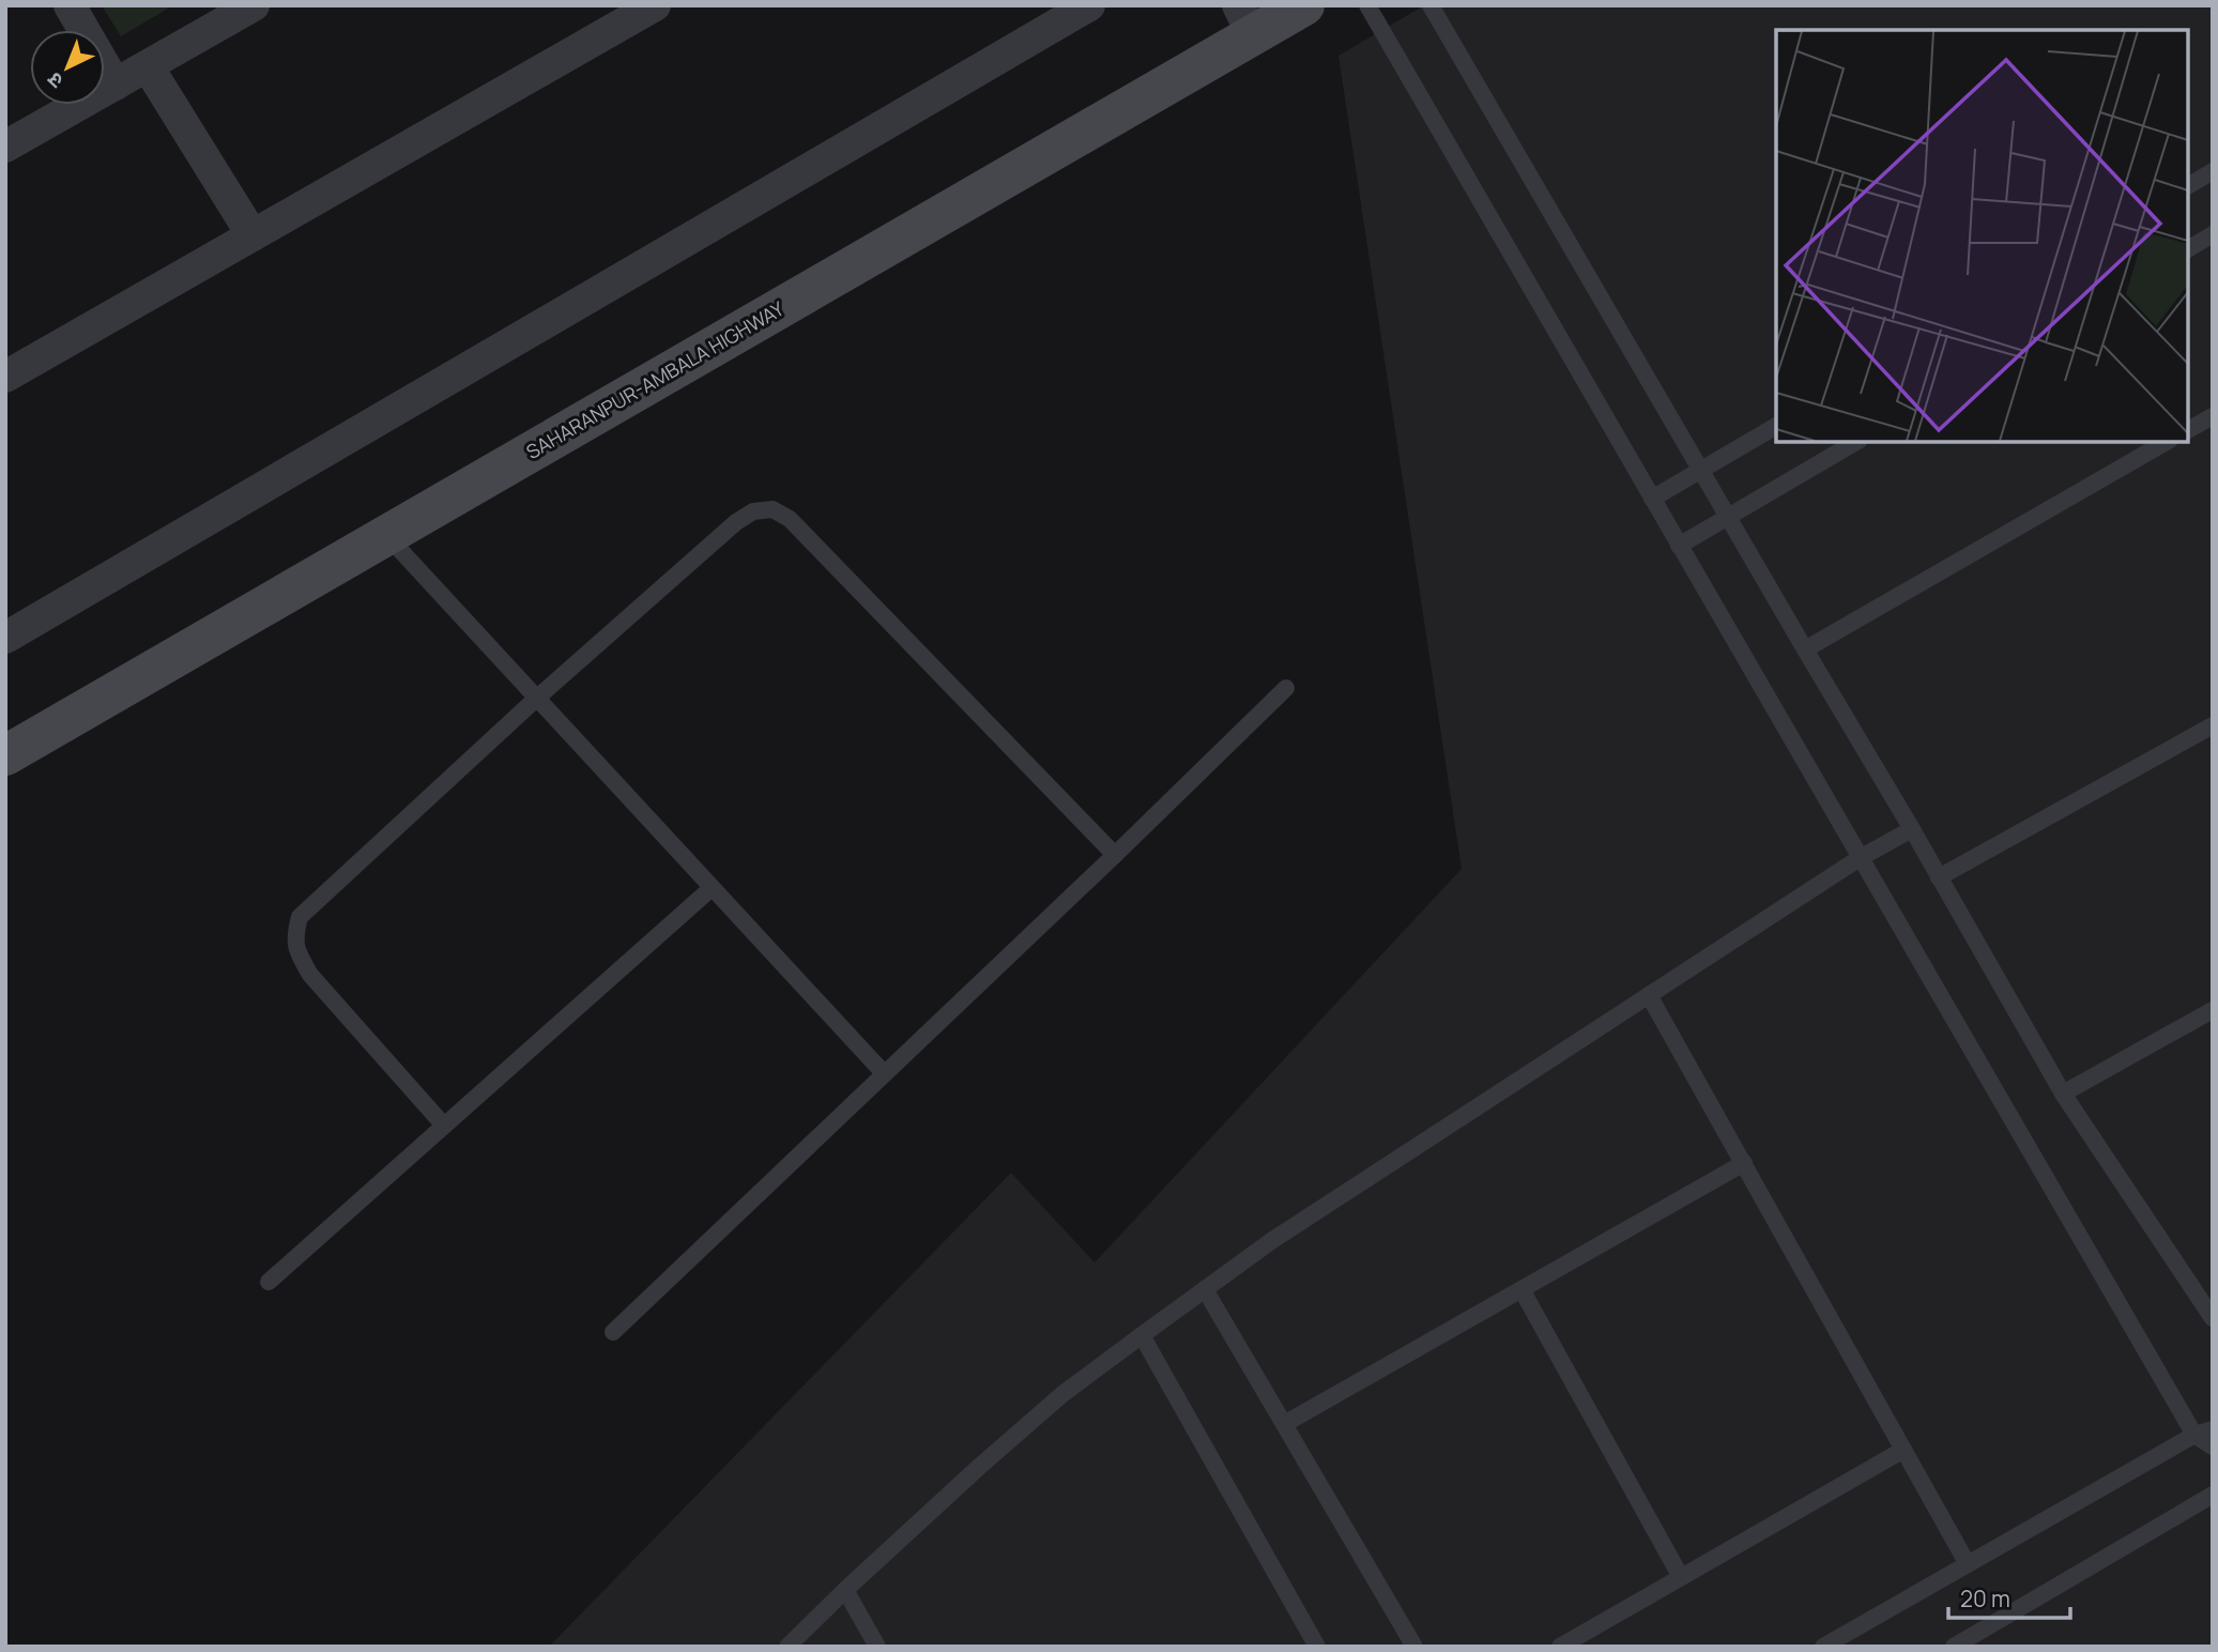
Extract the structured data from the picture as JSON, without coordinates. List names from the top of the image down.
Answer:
{
  "streets": {
    "main road": ["SAHARANPUR-AMBALA HIGHWAY"]
  },
  "scale_bar": "20 m",
  "north": "bottom left"
}
